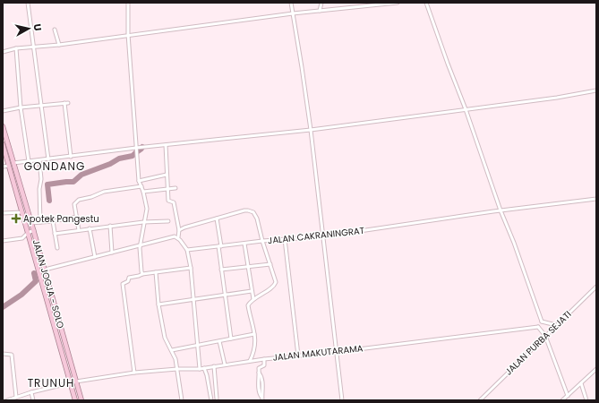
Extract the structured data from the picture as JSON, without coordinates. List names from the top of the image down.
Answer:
{
  "streets": {
    "highway": ["JALAN JOGJA - SOLO"],
    "street": ["JALAN CAKRANINGRAT", "JALAN PURBA SEJATI", "JALAN MAKUTARAMA"]
  },
  "crossings": [
    ["JALAN JOGJA - SOLO", "JALAN MAKUTARAMA"]
  ],
  "districts": ["GONDANG", "TRUNUH"],
  "places": {
    "health": ["Apotek Pangestu"]
  },
  "north": "right"
}
